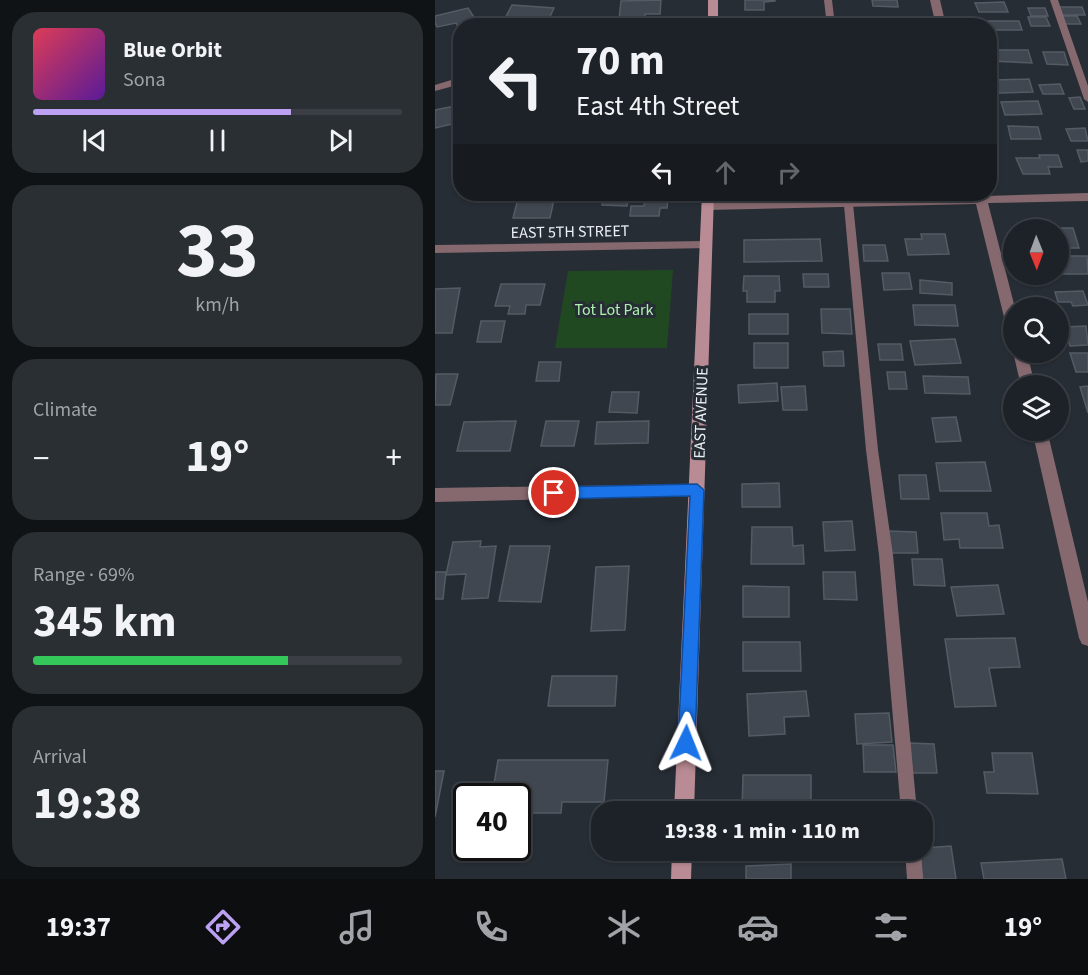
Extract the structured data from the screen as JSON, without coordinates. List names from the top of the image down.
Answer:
{
  "streets": {
    "street": ["EAST 5TH STREET", "EAST AVENUE"]
  },
  "crossings": [
    ["EAST 5TH STREET", "EAST AVENUE"]
  ],
  "parks": ["Tot Lot Park"],
  "north": "bottom",
  "page": {
    "turn": ["70 m", "East 4th Street"],
    "song": ["Blue Orbit", "Sona"],
    "tile": [
      ["33", "km/h"],
      "Climate",
      ["Range · 69%", "345 km"],
      ["Arrival", "19:38"]
    ],
    "heat": ["−", "19°", "+"],
    "limit": "40",
    "trip": "19:38 · 1 min · 110 m",
    "tabs": ["19:37", "19°"]
  }
}
